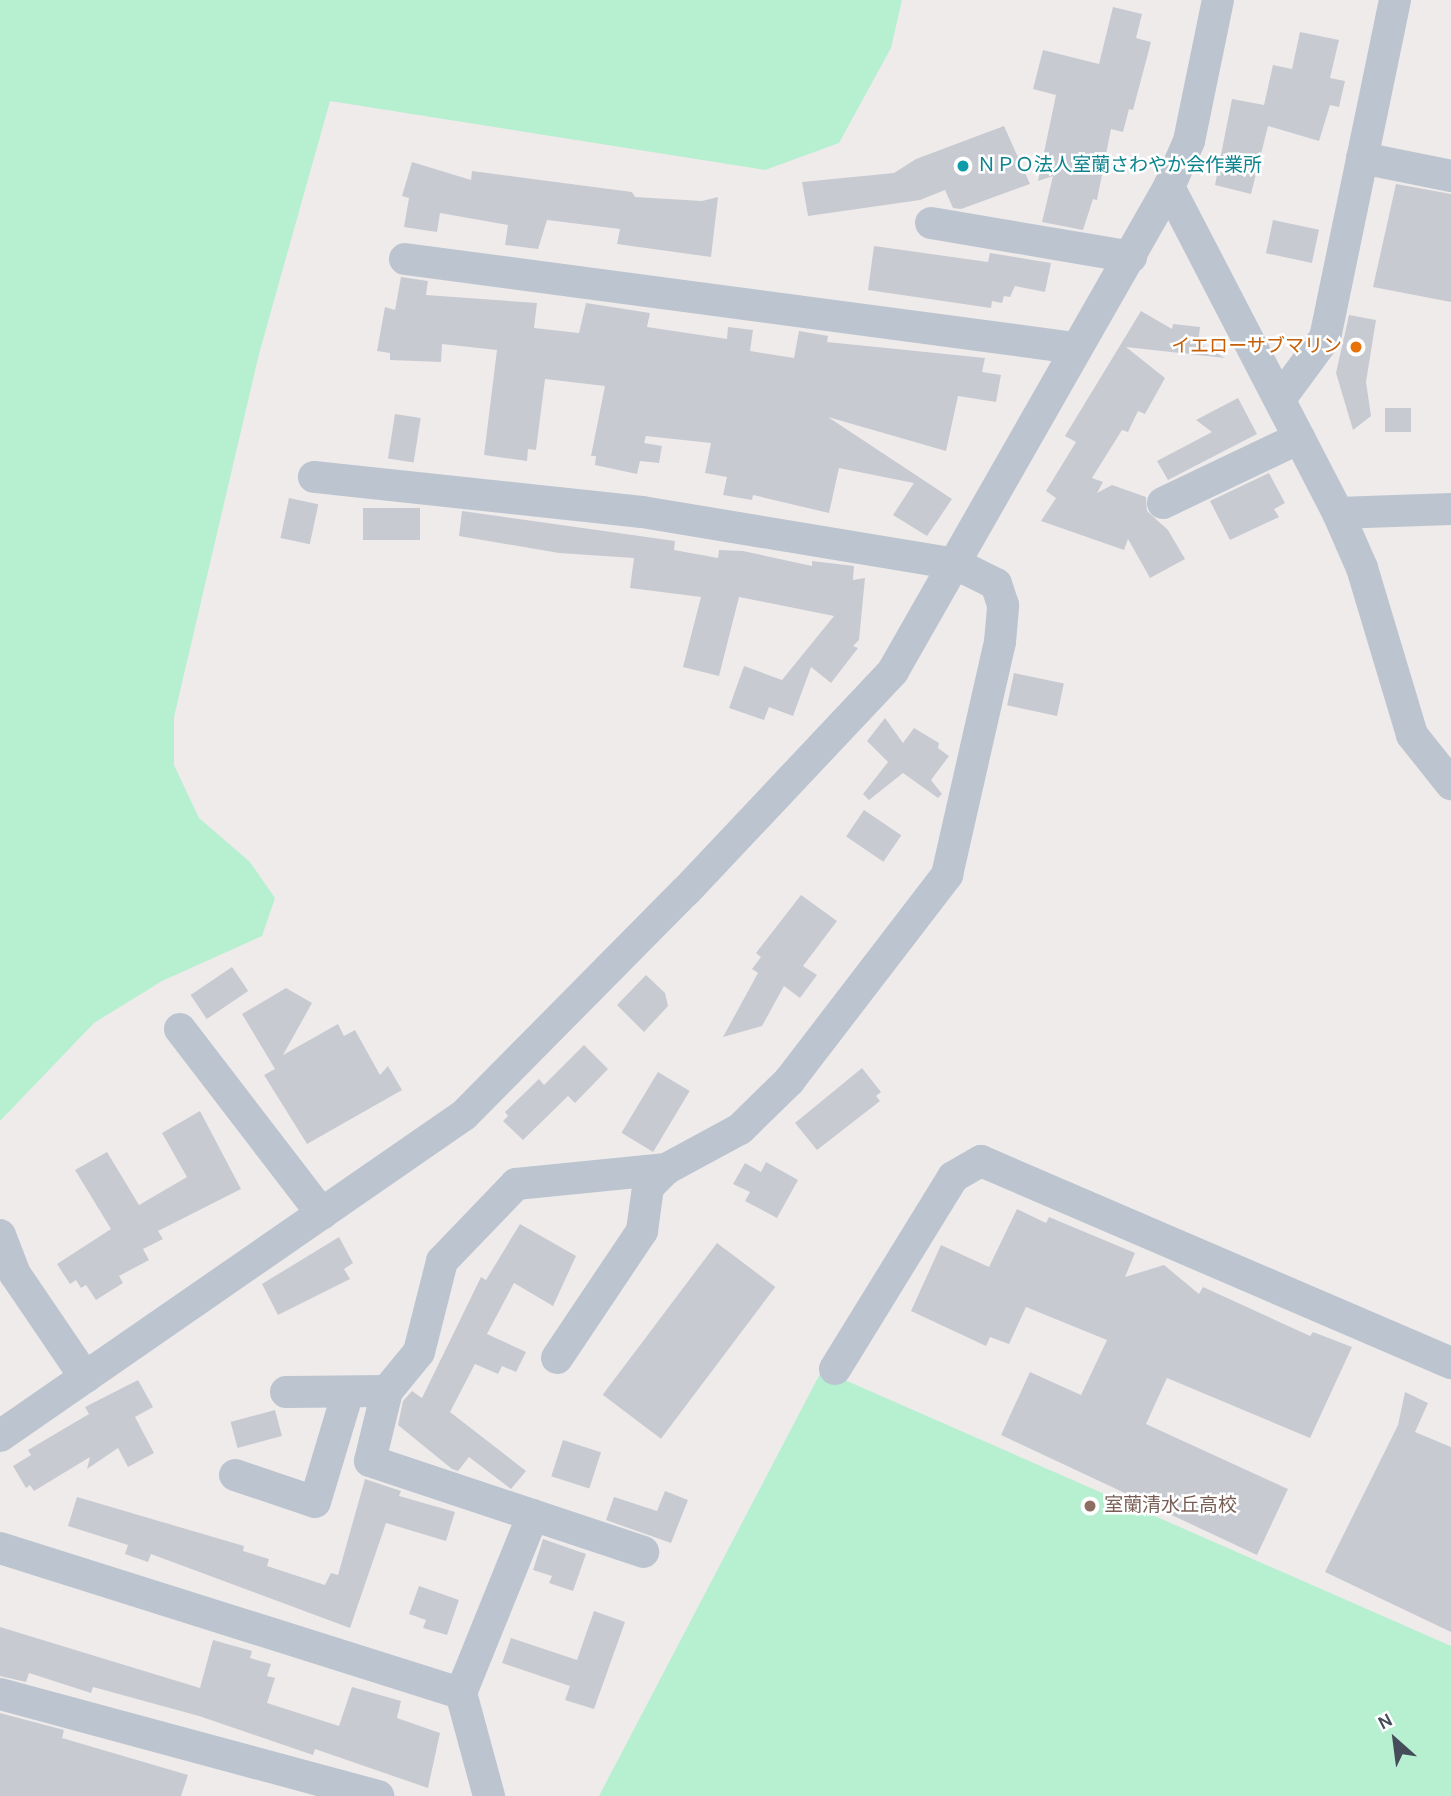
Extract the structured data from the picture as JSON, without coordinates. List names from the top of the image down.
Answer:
{
  "places": ["ＮＰＯ法人室蘭さわやか会作業所", "イエローサブマリン", "室蘭清水丘高校"],
  "north": "top left"
}
